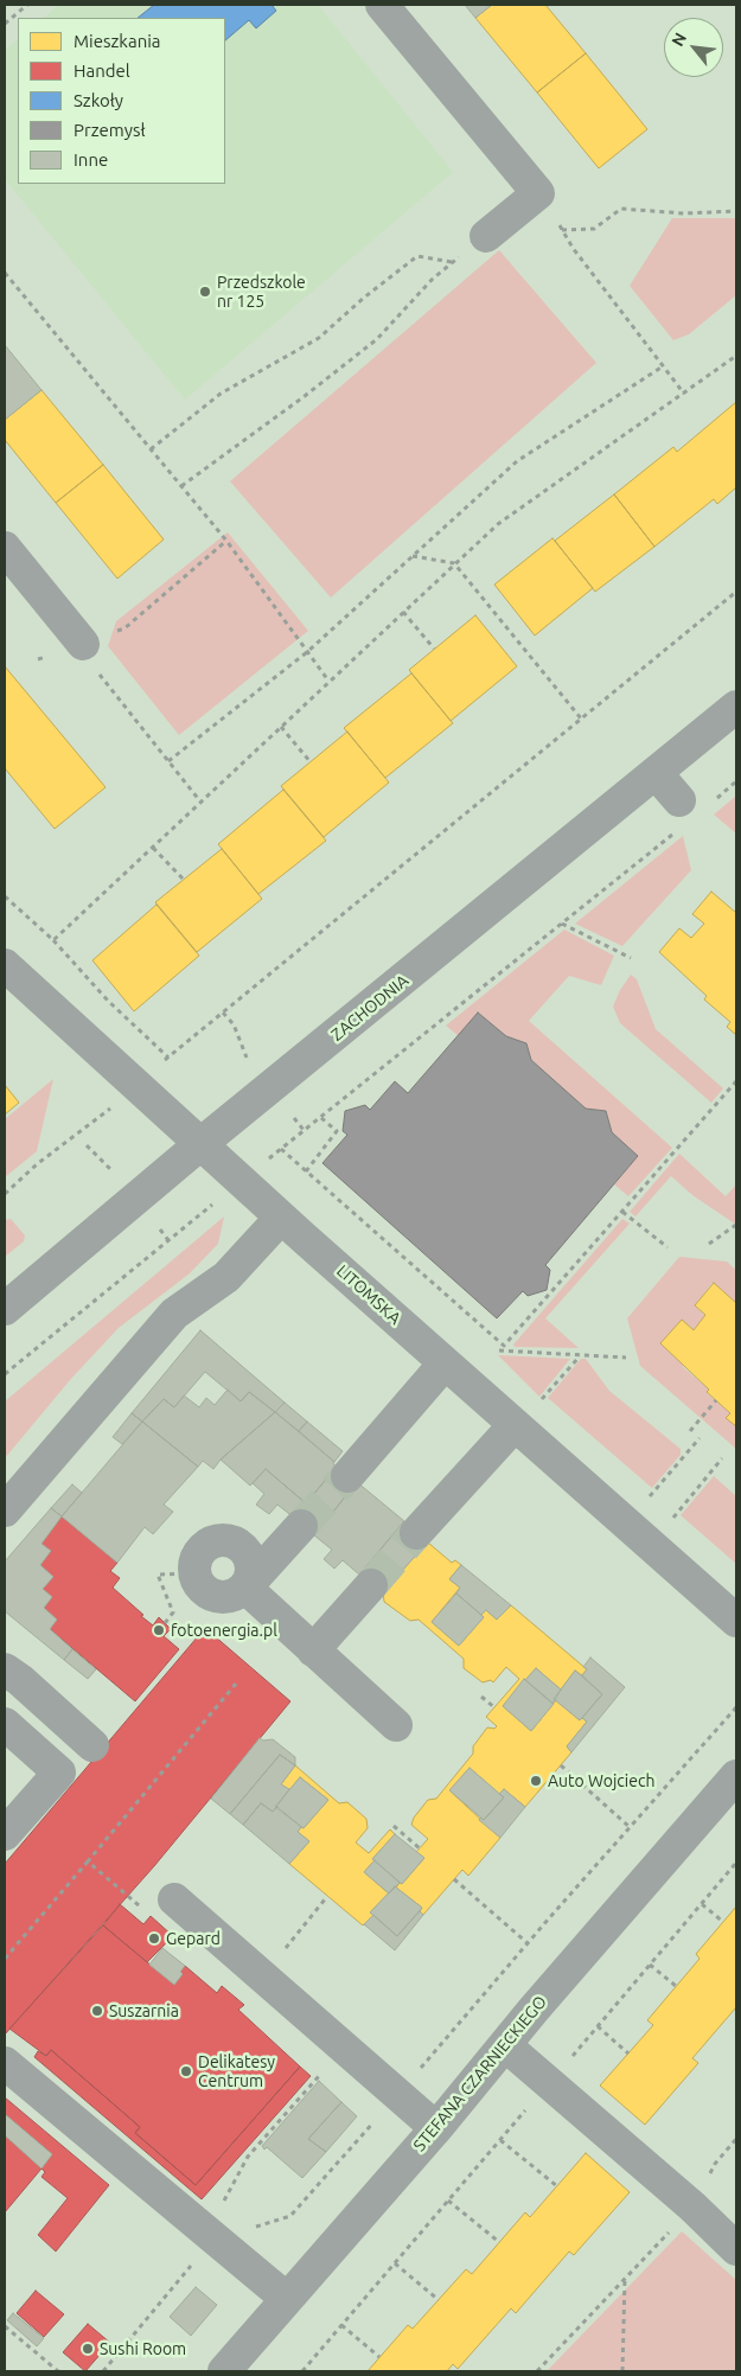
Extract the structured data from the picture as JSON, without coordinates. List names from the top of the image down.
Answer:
{
  "streets": {
    "street": ["ZACHODNIA", "LITOMSKA", "STEFANA CZARNIECKIEGO"]
  },
  "crossings": [
    ["ZACHODNIA", "LITOMSKA"]
  ],
  "places": [
    "Przedszkole nr 125",
    "fotoenergia.pl",
    "Auto Wojciech",
    "Gepard",
    "Suszarnia",
    "Delikatesy Centrum",
    "Sushi Room"
  ],
  "legend": [
    "Mieszkania",
    "Handel",
    "Szkoły",
    "Przemysł",
    "Inne"
  ],
  "north": "top left"
}
